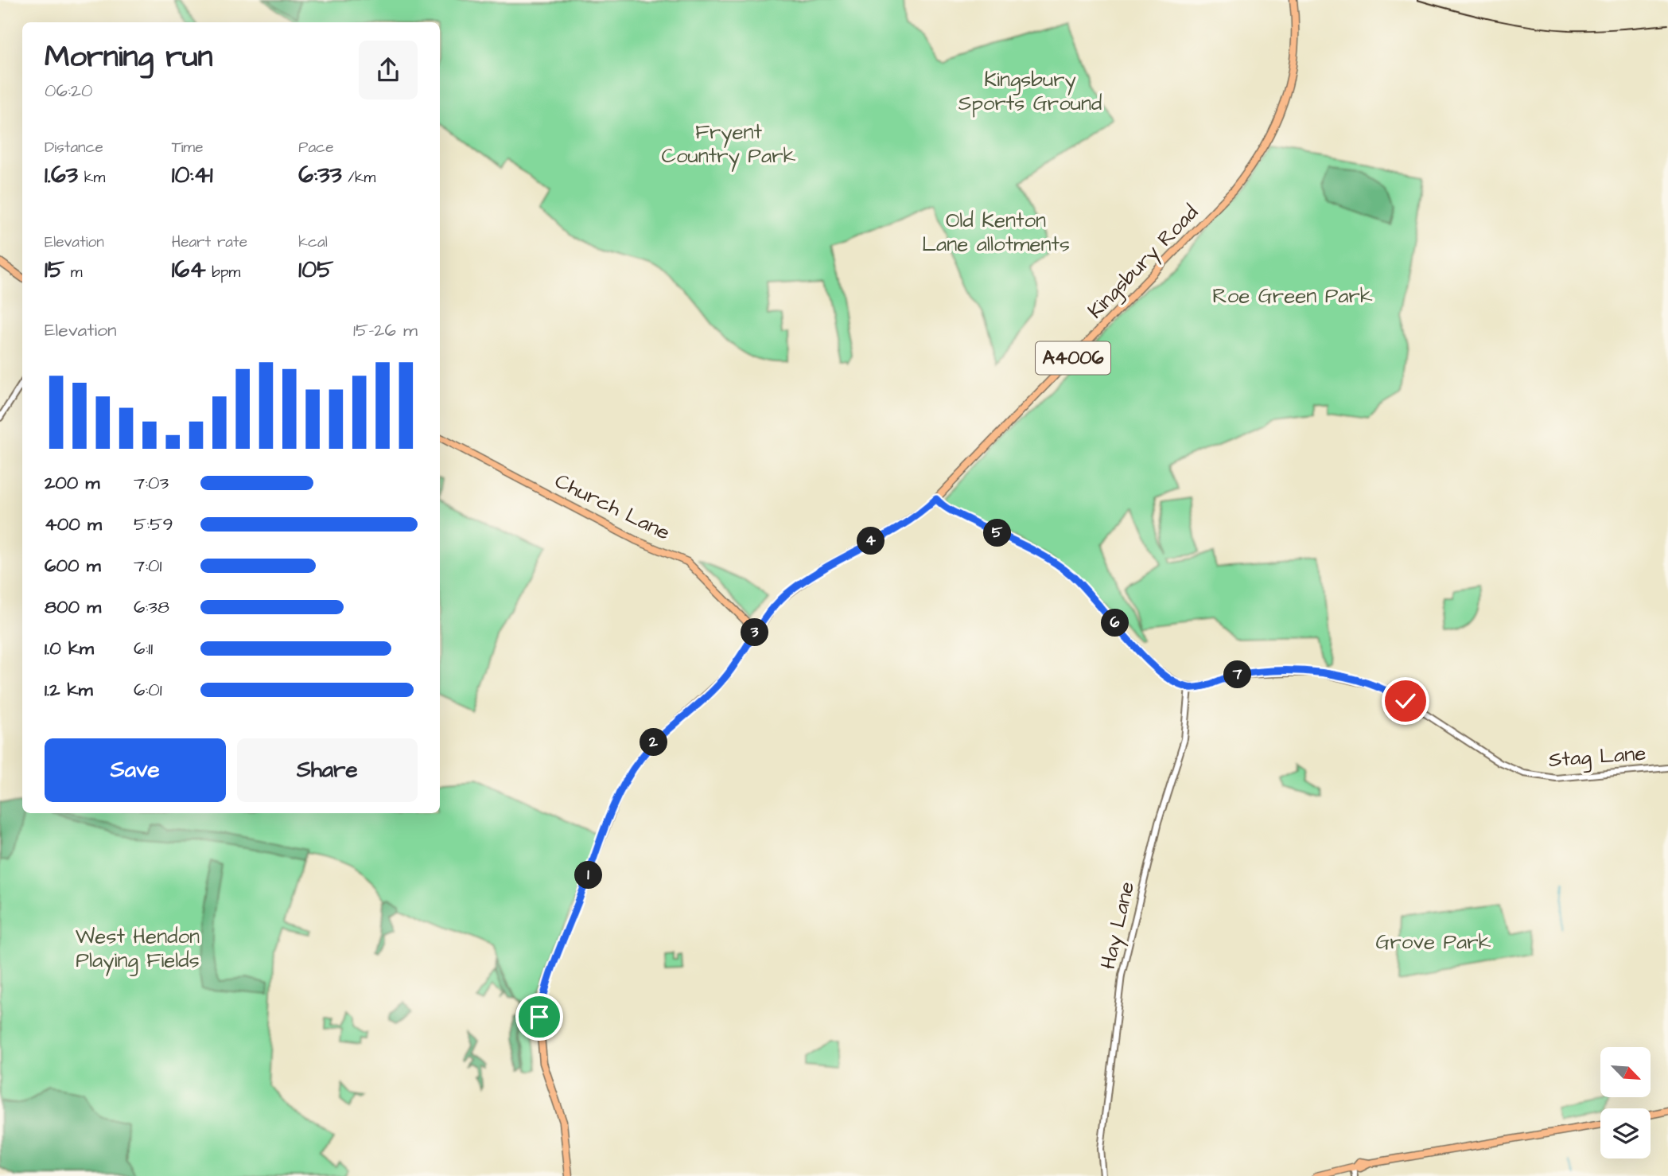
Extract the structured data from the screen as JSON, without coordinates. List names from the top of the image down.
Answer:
{
  "streets": {
    "main road": ["Kingsbury Road", "A4006", "Church Lane"],
    "street": ["Stag Lane", "Hay Lane"]
  },
  "crossings": [
    ["Kingsbury Road", "Church Lane"],
    ["Stag Lane", "Hay Lane"]
  ],
  "parks": [
    "Kingsbury Sports Ground",
    "Fryent Country Park",
    "Old Kenton Lane allotments",
    "Roe Green Park",
    "West Hendon Playing Fields",
    "Grove Park"
  ],
  "north": "bottom right",
  "page": {
    "heading": ["Morning run", "06:20"],
    "stats": [
      ["Distance", "1.63 km"],
      ["Time", "10:41"],
      ["Pace", "6:33 /km"],
      ["Elevation", "15 m"],
      ["Heart rate", "164 bpm"],
      ["kcal", "105"]
    ],
    "chart": ["Elevation", "15–26 m"],
    "list": [
      {
        "name": "200 m",
        "note": "7:03"
      },
      {
        "name": "400 m",
        "note": "5:59"
      },
      {
        "name": "600 m",
        "note": "7:01"
      },
      {
        "name": "800 m",
        "note": "6:38"
      },
      {
        "name": "1.0 km",
        "note": "6:11"
      },
      {
        "name": "1.2 km",
        "note": "6:01"
      }
    ],
    "pins": [
      "5",
      "4",
      "6",
      "3",
      "7",
      "2",
      "1"
    ],
    "buttons": ["Save", "Share"]
  }
}
